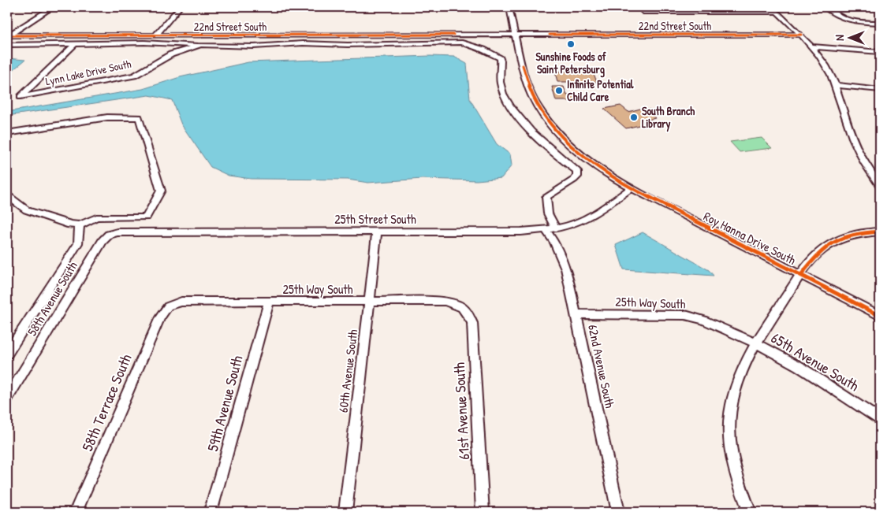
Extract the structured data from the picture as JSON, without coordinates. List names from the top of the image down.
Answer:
{
  "streets": {
    "street": [
      "22nd Street South",
      "Lynn Lake Drive South",
      "25th Street South",
      "Roy Hanna Drive South",
      "25th Way South",
      "58th Avenue South",
      "65th Avenue South",
      "62nd Avenue South",
      "60th Avenue South",
      "58th Terrace South",
      "59th Avenue South",
      "61st Avenue South"
    ]
  },
  "crossings": [
    ["Lynn Lake Drive South", "25th Street South"],
    ["Lynn Lake Drive South", "62nd Avenue South"],
    ["25th Street South", "Roy Hanna Drive South"],
    ["25th Street South", "58th Avenue South"],
    ["25th Street South", "62nd Avenue South"],
    ["25th Street South", "60th Avenue South"],
    ["25th Way South", "65th Avenue South"],
    ["25th Way South", "62nd Avenue South"],
    ["25th Way South", "60th Avenue South"],
    ["25th Way South", "58th Terrace South"],
    ["25th Way South", "59th Avenue South"],
    ["25th Way South", "61st Avenue South"]
  ],
  "places": ["Sunshine Foods of Saint Petersburg", "Infinite Potential Child Care", "South Branch Library"],
  "north": "left"
}
